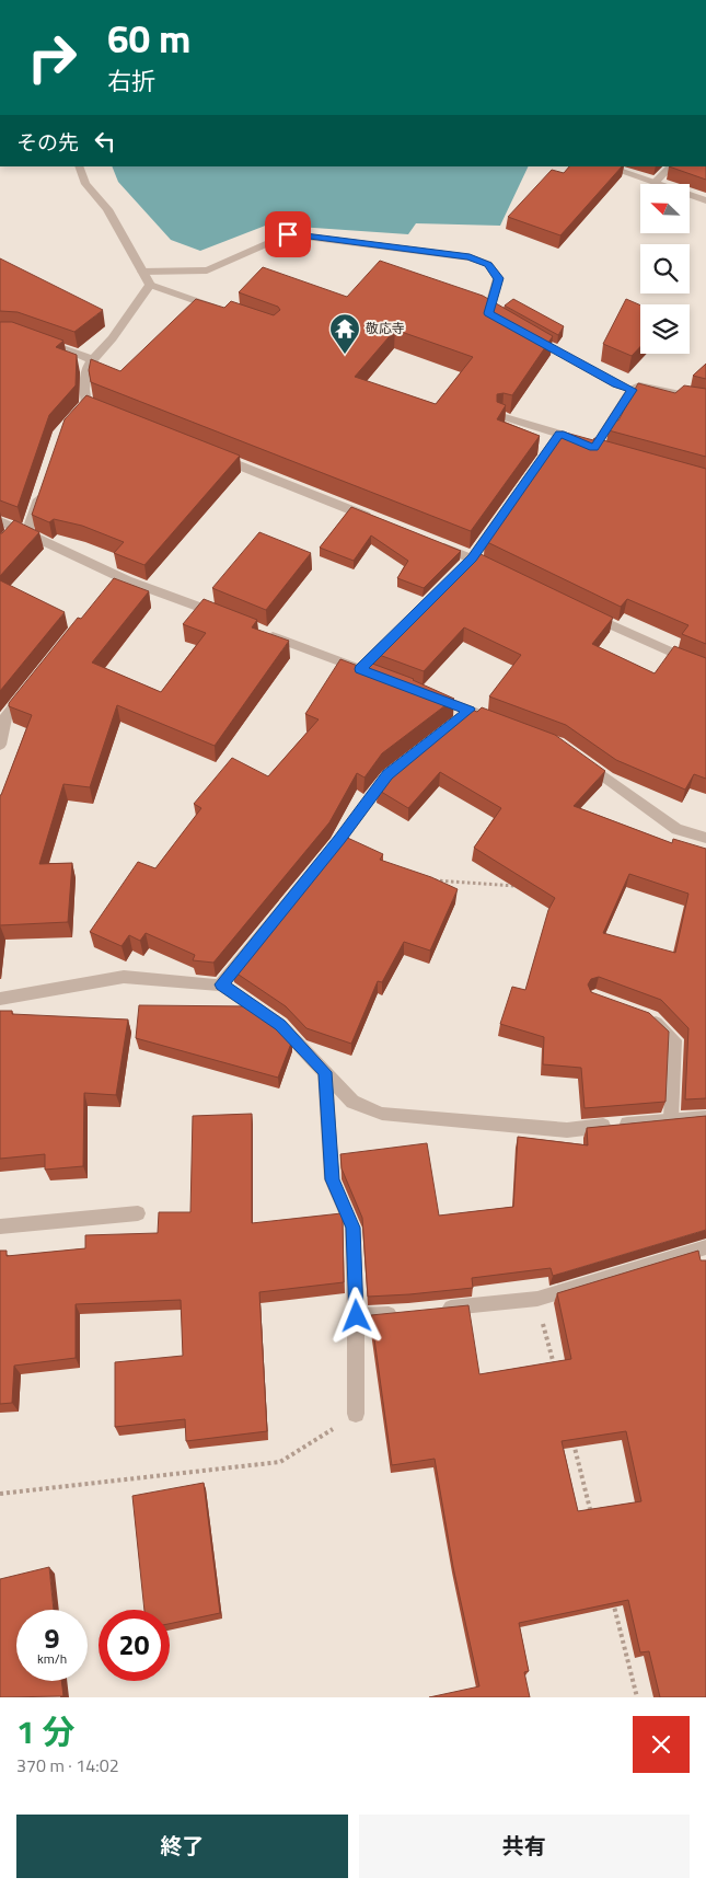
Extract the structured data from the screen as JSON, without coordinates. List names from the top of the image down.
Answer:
{
  "places": {
    "temple": ["敬応寺"]
  },
  "north": "top left",
  "page": {
    "turn": ["60 m", "右折"],
    "then": "その先",
    "speed": "9 km/h",
    "limit": "20",
    "heading": ["1 分", "370 m · 14:02"],
    "buttons": ["終了", "共有"]
  }
}
